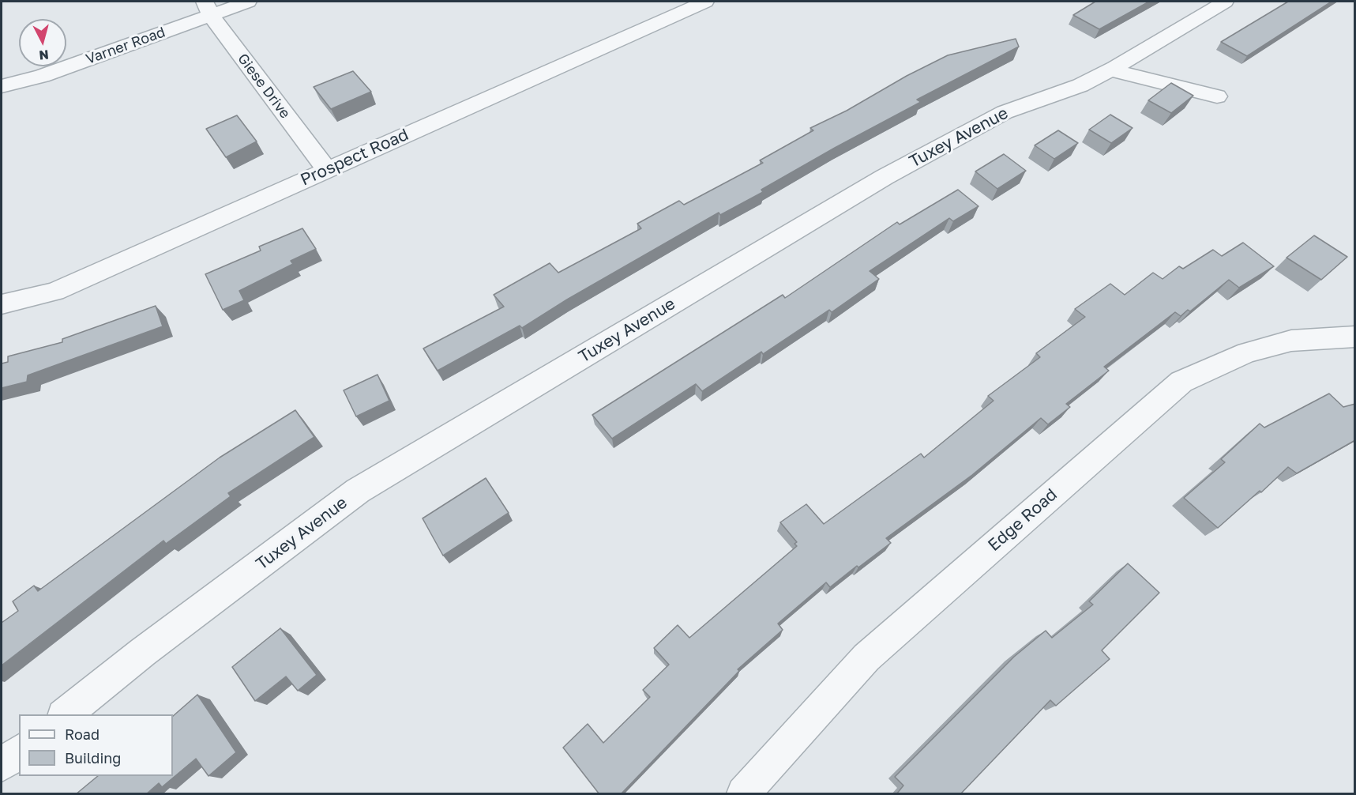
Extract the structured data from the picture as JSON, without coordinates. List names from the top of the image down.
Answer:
{
  "streets": {
    "street": [
      "Varner Road",
      "Giese Drive",
      "Tuxey Avenue",
      "Prospect Road",
      "Edge Road"
    ]
  },
  "crossings": [
    ["Varner Road", "Giese Drive"],
    ["Giese Drive", "Prospect Road"]
  ],
  "legend": ["Road", "Building"],
  "north": "bottom"
}
